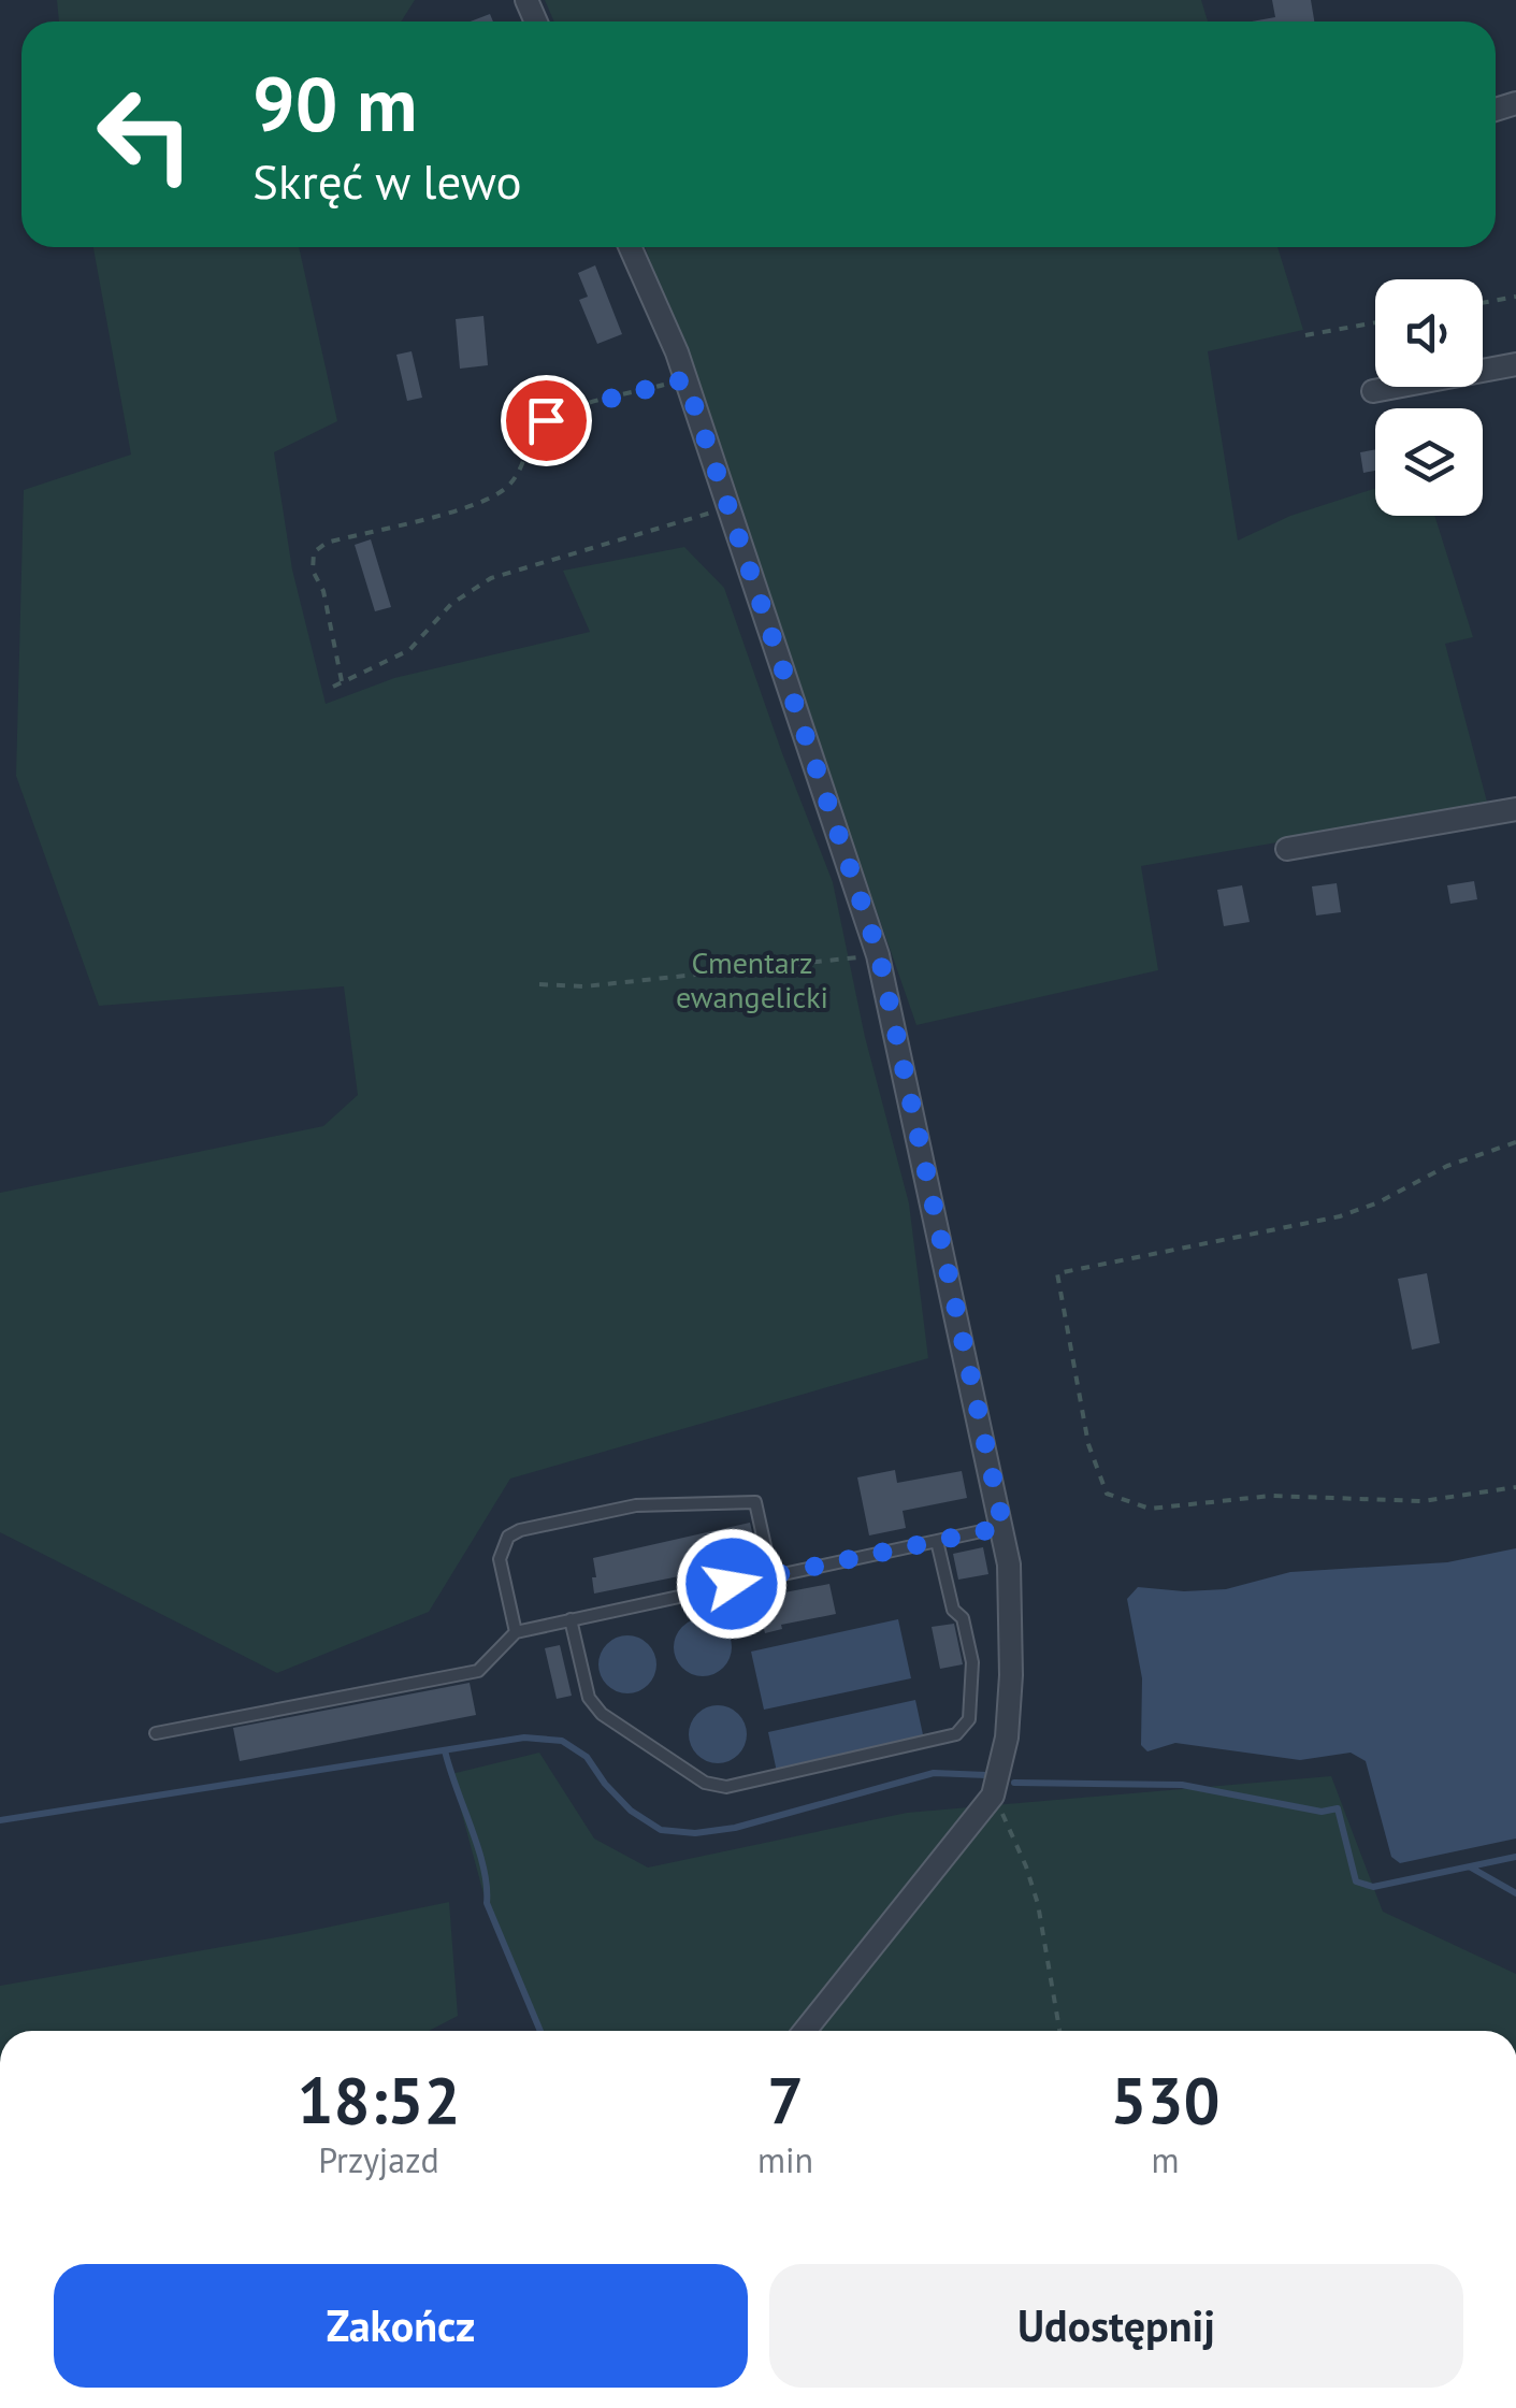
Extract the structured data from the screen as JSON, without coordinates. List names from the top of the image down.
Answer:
{
  "parks": ["Cmentarz ewangelicki"],
  "page": {
    "turn": ["90 m", "Skręć w lewo"],
    "eta": [
      "18:52",
      "Przyjazd",
      "7",
      "min",
      "530",
      "m"
    ],
    "buttons": ["Zakończ", "Udostępnij"]
  }
}
